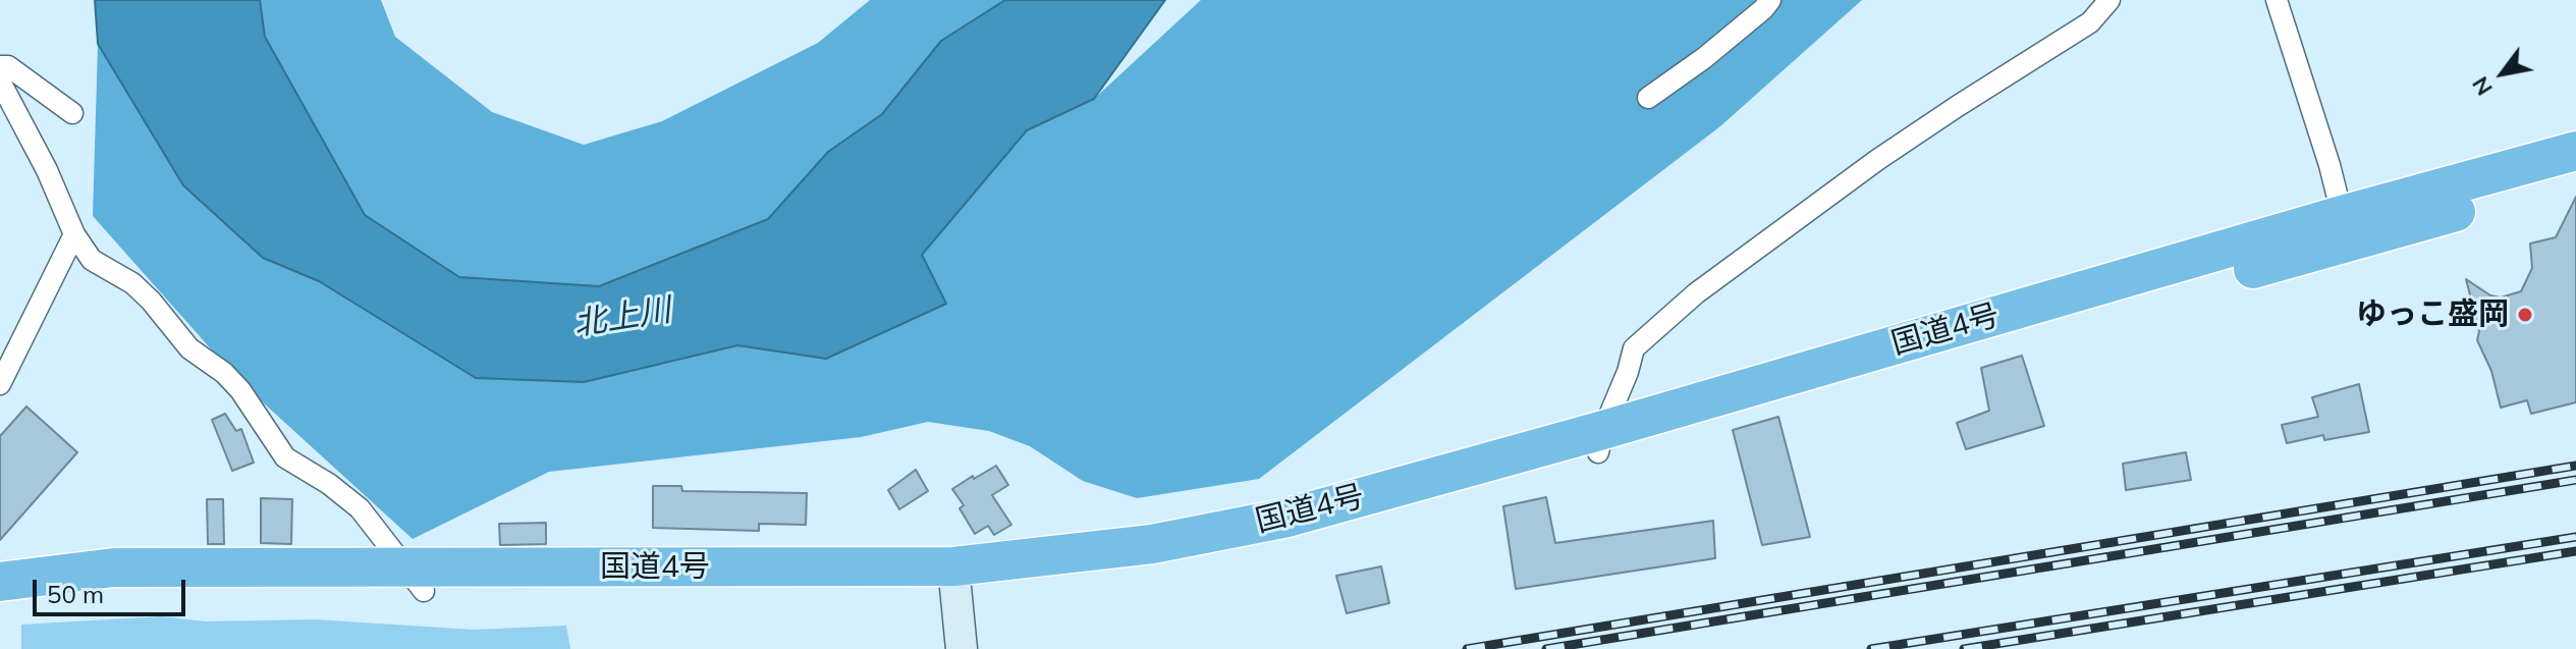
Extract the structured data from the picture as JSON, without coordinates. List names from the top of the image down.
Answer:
{
  "streets": {
    "highway": ["国道4号"]
  },
  "water": ["北上川"],
  "places": ["ゆっこ盛岡"],
  "scale_bar": "50 m",
  "north": "bottom left"
}
